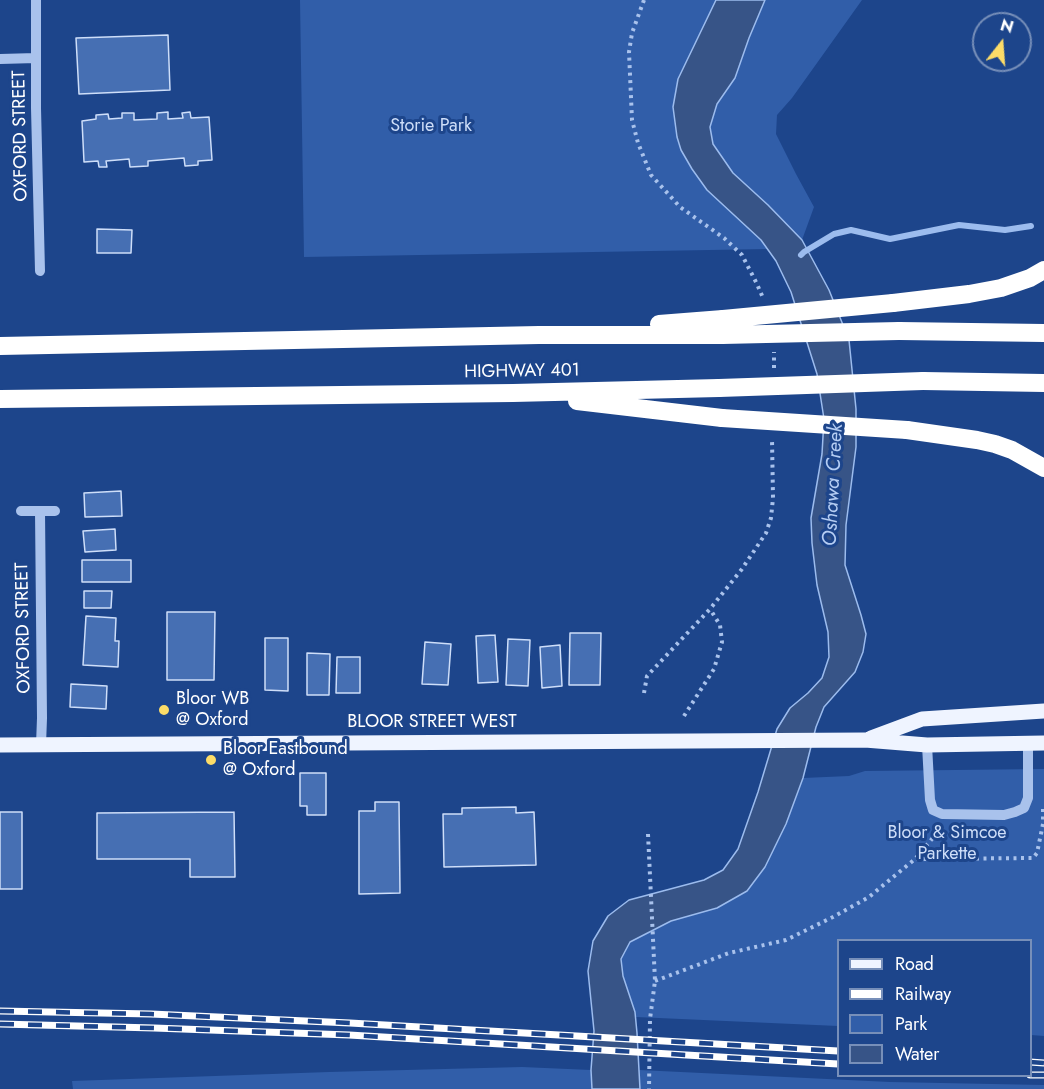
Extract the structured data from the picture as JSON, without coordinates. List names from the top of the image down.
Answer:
{
  "streets": {
    "highway": ["HIGHWAY 401"],
    "main road": ["BLOOR STREET WEST"],
    "street": ["OXFORD STREET"]
  },
  "crossings": [
    ["OXFORD STREET", "BLOOR STREET WEST"]
  ],
  "water": ["Oshawa Creek"],
  "parks": ["Storie Park", "Bloor & Simcoe Parkette"],
  "places": ["Bloor WB @ Oxford", "Bloor Eastbound @ Oxford"],
  "legend": [
    "Road",
    "Railway",
    "Park",
    "Water"
  ],
  "north": "top"
}
